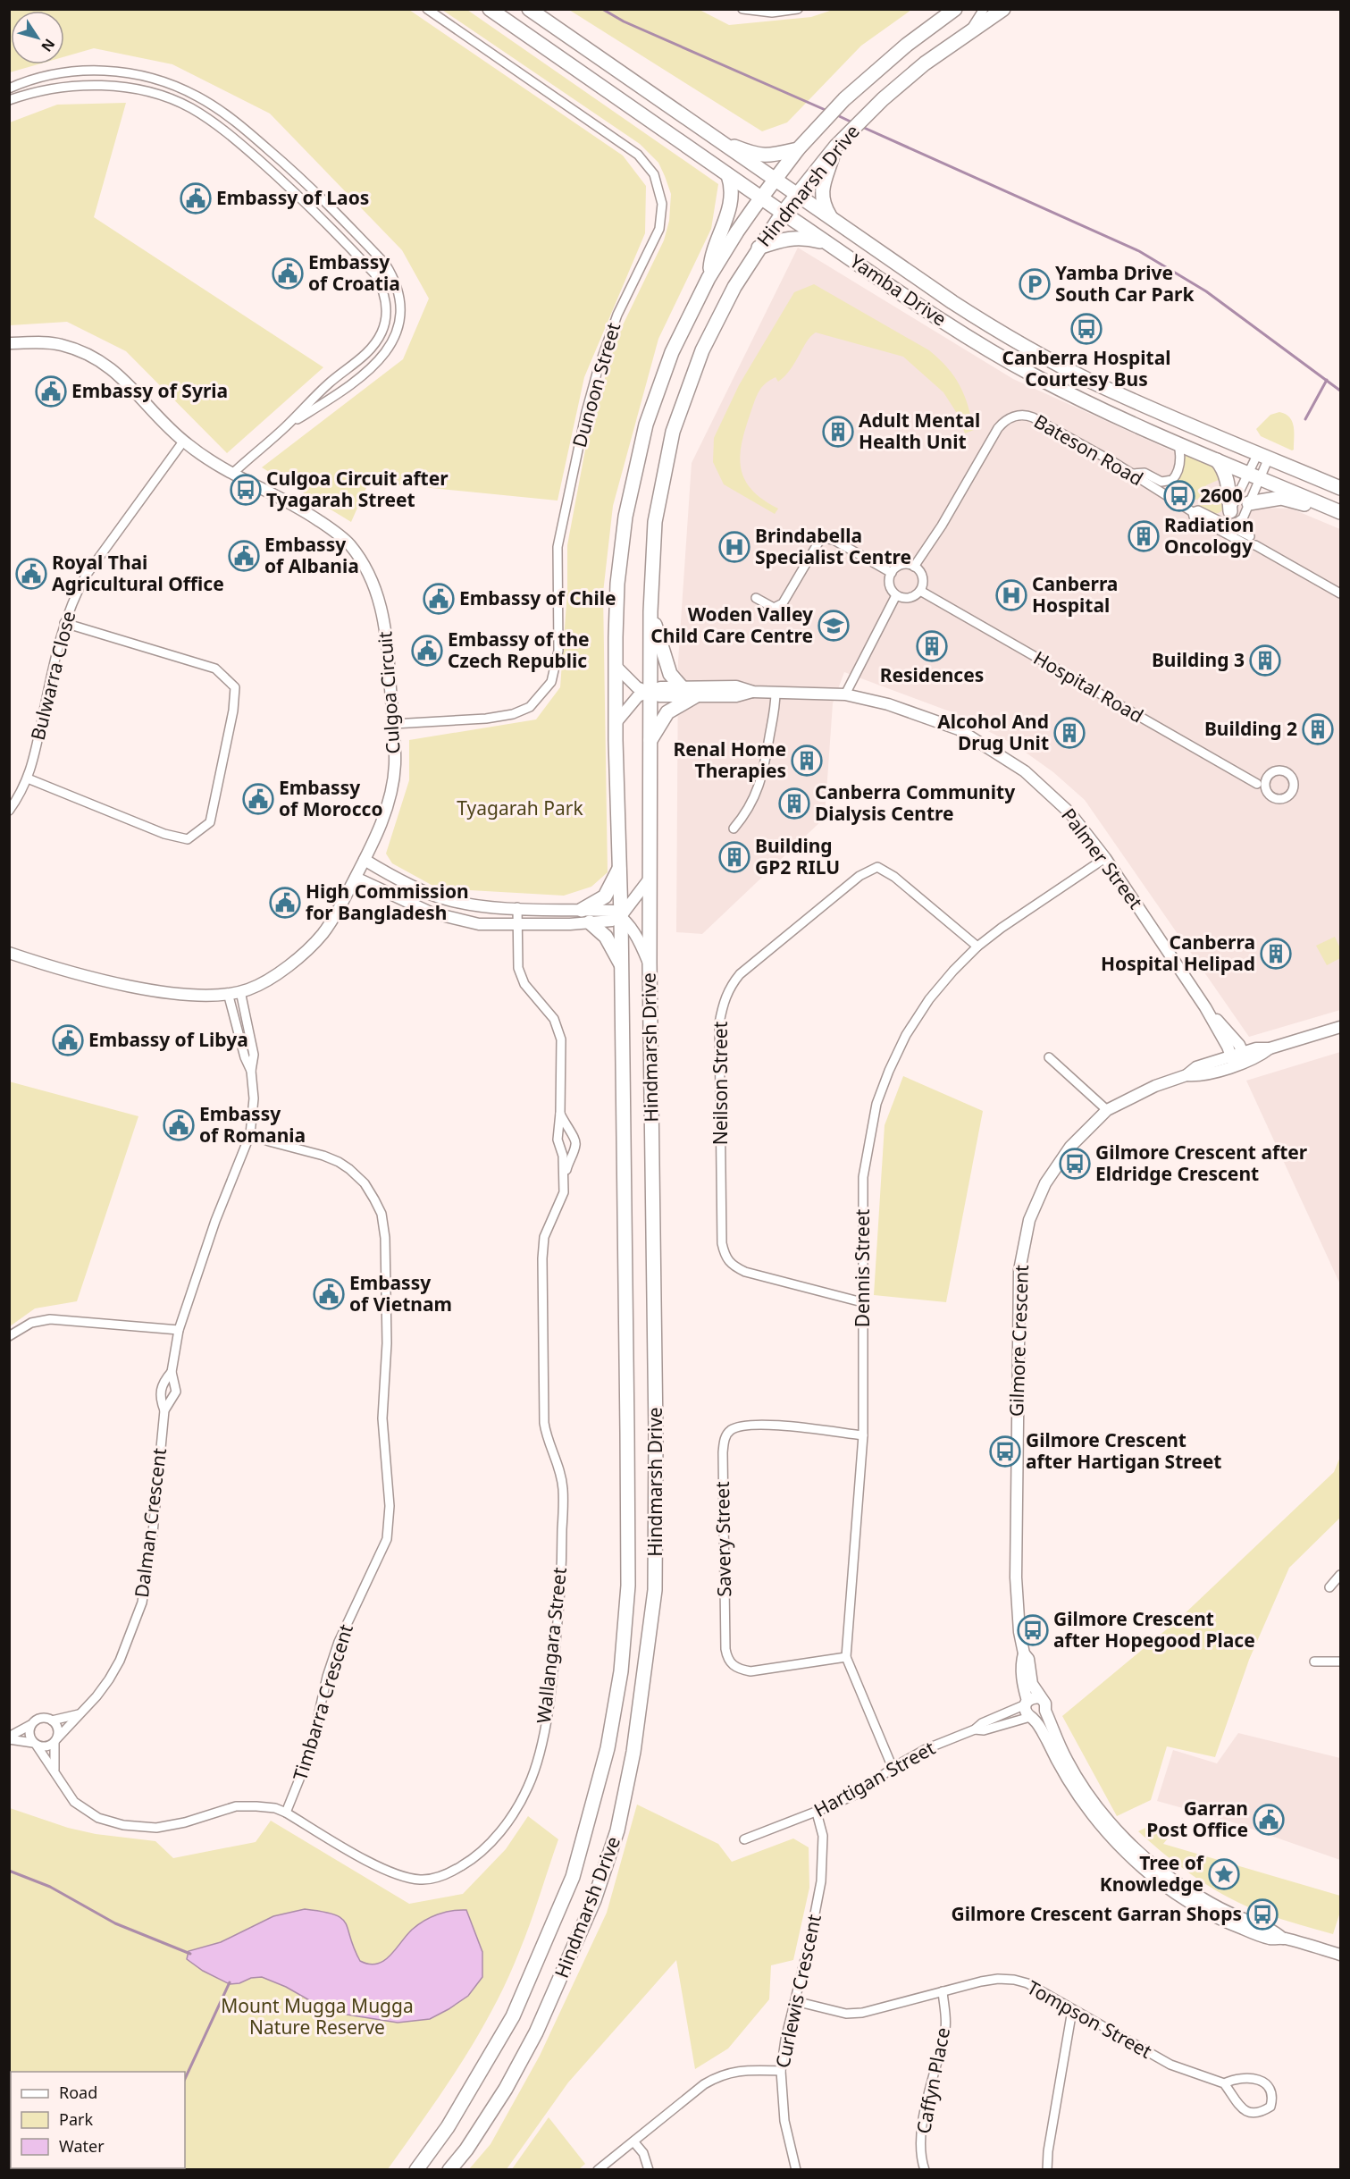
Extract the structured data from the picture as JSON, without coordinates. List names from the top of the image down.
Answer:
{
  "streets": {
    "main road": ["Hindmarsh Drive", "Yamba Drive"],
    "street": [
      "Dunoon Street",
      "Bateson Road",
      "Bulwarra Close",
      "Hospital Road",
      "Culgoa Circuit",
      "Palmer Street",
      "Neilson Street",
      "Dennis Street",
      "Gilmore Crescent",
      "Dalman Crescent",
      "Savery Street",
      "Wallangara Street",
      "Timbarra Crescent",
      "Hartigan Street",
      "Curlewis Crescent",
      "Tompson Street",
      "Caffyn Place"
    ]
  },
  "crossings": [
    ["Hindmarsh Drive", "Yamba Drive"],
    ["Hindmarsh Drive", "Palmer Street"],
    ["Dunoon Street", "Culgoa Circuit"],
    ["Bateson Road", "Hospital Road"],
    ["Bulwarra Close", "Culgoa Circuit"],
    ["Culgoa Circuit", "Dalman Crescent"],
    ["Palmer Street", "Dennis Street"],
    ["Palmer Street", "Gilmore Crescent"],
    ["Neilson Street", "Dennis Street"],
    ["Dennis Street", "Savery Street"],
    ["Dennis Street", "Hartigan Street"],
    ["Gilmore Crescent", "Hartigan Street"],
    ["Dalman Crescent", "Wallangara Street"],
    ["Dalman Crescent", "Timbarra Crescent"],
    ["Wallangara Street", "Timbarra Crescent"],
    ["Hartigan Street", "Curlewis Crescent"],
    ["Curlewis Crescent", "Tompson Street"],
    ["Tompson Street", "Caffyn Place"]
  ],
  "parks": ["Tyagarah Park", "Mount Mugga Mugga Nature Reserve"],
  "places": {
    "public building": [
      "Embassy of Laos",
      "Embassy of Croatia",
      "Embassy of Syria",
      "Embassy of Albania",
      "Royal Thai Agricultural Office",
      "Embassy of Chile",
      "Embassy of the Czech Republic",
      "Embassy of Morocco",
      "High Commission for Bangladesh",
      "Embassy of Libya",
      "Embassy of Romania",
      "Embassy of Vietnam",
      "Garran Post Office"
    ],
    "parking": ["Yamba Drive South Car Park"],
    "bus stop": [
      "Canberra Hospital Courtesy Bus",
      "Culgoa Circuit after Tyagarah Street",
      "2600",
      "Gilmore Crescent after Eldridge Crescent",
      "Gilmore Crescent after Hartigan Street",
      "Gilmore Crescent after Hopegood Place",
      "Gilmore Crescent Garran Shops"
    ],
    "building": [
      "Adult Mental Health Unit",
      "Radiation Oncology",
      "Residences",
      "Building 3",
      "Building 2",
      "Alcohol And Drug Unit",
      "Renal Home Therapies",
      "Canberra Community Dialysis Centre",
      "Building GP2 RILU",
      "Canberra Hospital Helipad"
    ],
    "hospital": ["Brindabella Specialist Centre", "Canberra Hospital"],
    "school or university": ["Woden Valley Child Care Centre"],
    "place": ["Tree of Knowledge"]
  },
  "legend": ["Road", "Park", "Water"],
  "north": "bottom right"
}
